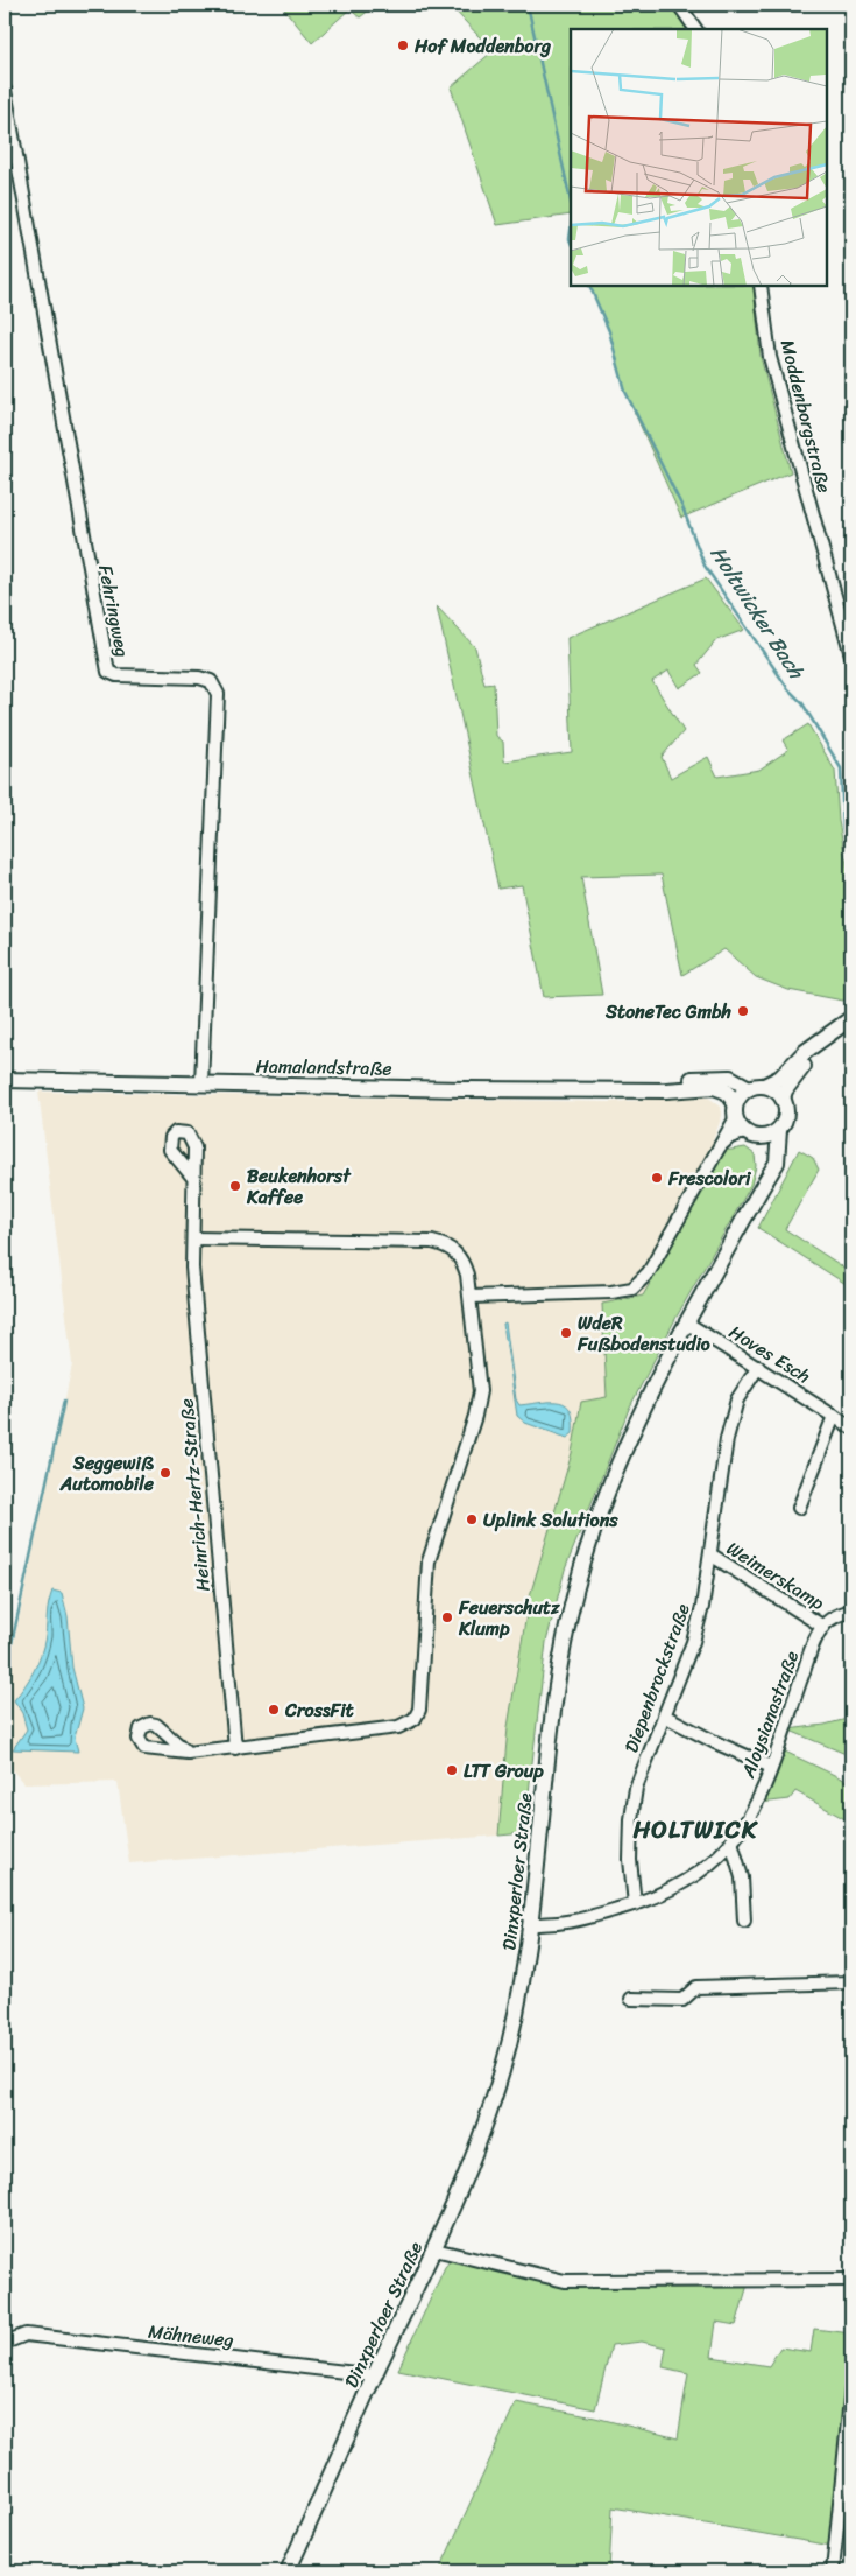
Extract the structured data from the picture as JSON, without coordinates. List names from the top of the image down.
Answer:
{
  "streets": {
    "main road": ["Hamalandstraße", "Dinxperloer Straße"],
    "street": [
      "Moddenborgstraße",
      "Fehringweg",
      "Hoves Esch",
      "Heinrich-Hertz-Straße",
      "Weimerskamp",
      "Diepenbrockstraße",
      "Aloysianastraße",
      "Mähneweg"
    ]
  },
  "crossings": [
    ["Fehringweg", "Hamalandstraße"],
    ["Hamalandstraße", "Dinxperloer Straße"],
    ["Hoves Esch", "Diepenbrockstraße"],
    ["Hoves Esch", "Dinxperloer Straße"],
    ["Weimerskamp", "Diepenbrockstraße"],
    ["Weimerskamp", "Aloysianastraße"],
    ["Diepenbrockstraße", "Aloysianastraße"],
    ["Aloysianastraße", "Dinxperloer Straße"],
    ["Dinxperloer Straße", "Mähneweg"]
  ],
  "districts": ["HOLTWICK"],
  "water": ["Holtwicker Bach"],
  "places": [
    "Hof Moddenborg",
    "StoneTec Gmbh",
    "Frescolori",
    "Beukenhorst Kaffee",
    "WdeR Fußbodenstudio",
    "Seggewiß Automobile",
    "Uplink Solutions",
    "Feuerschutz Klump",
    "CrossFit",
    "LTT Group"
  ]
}
